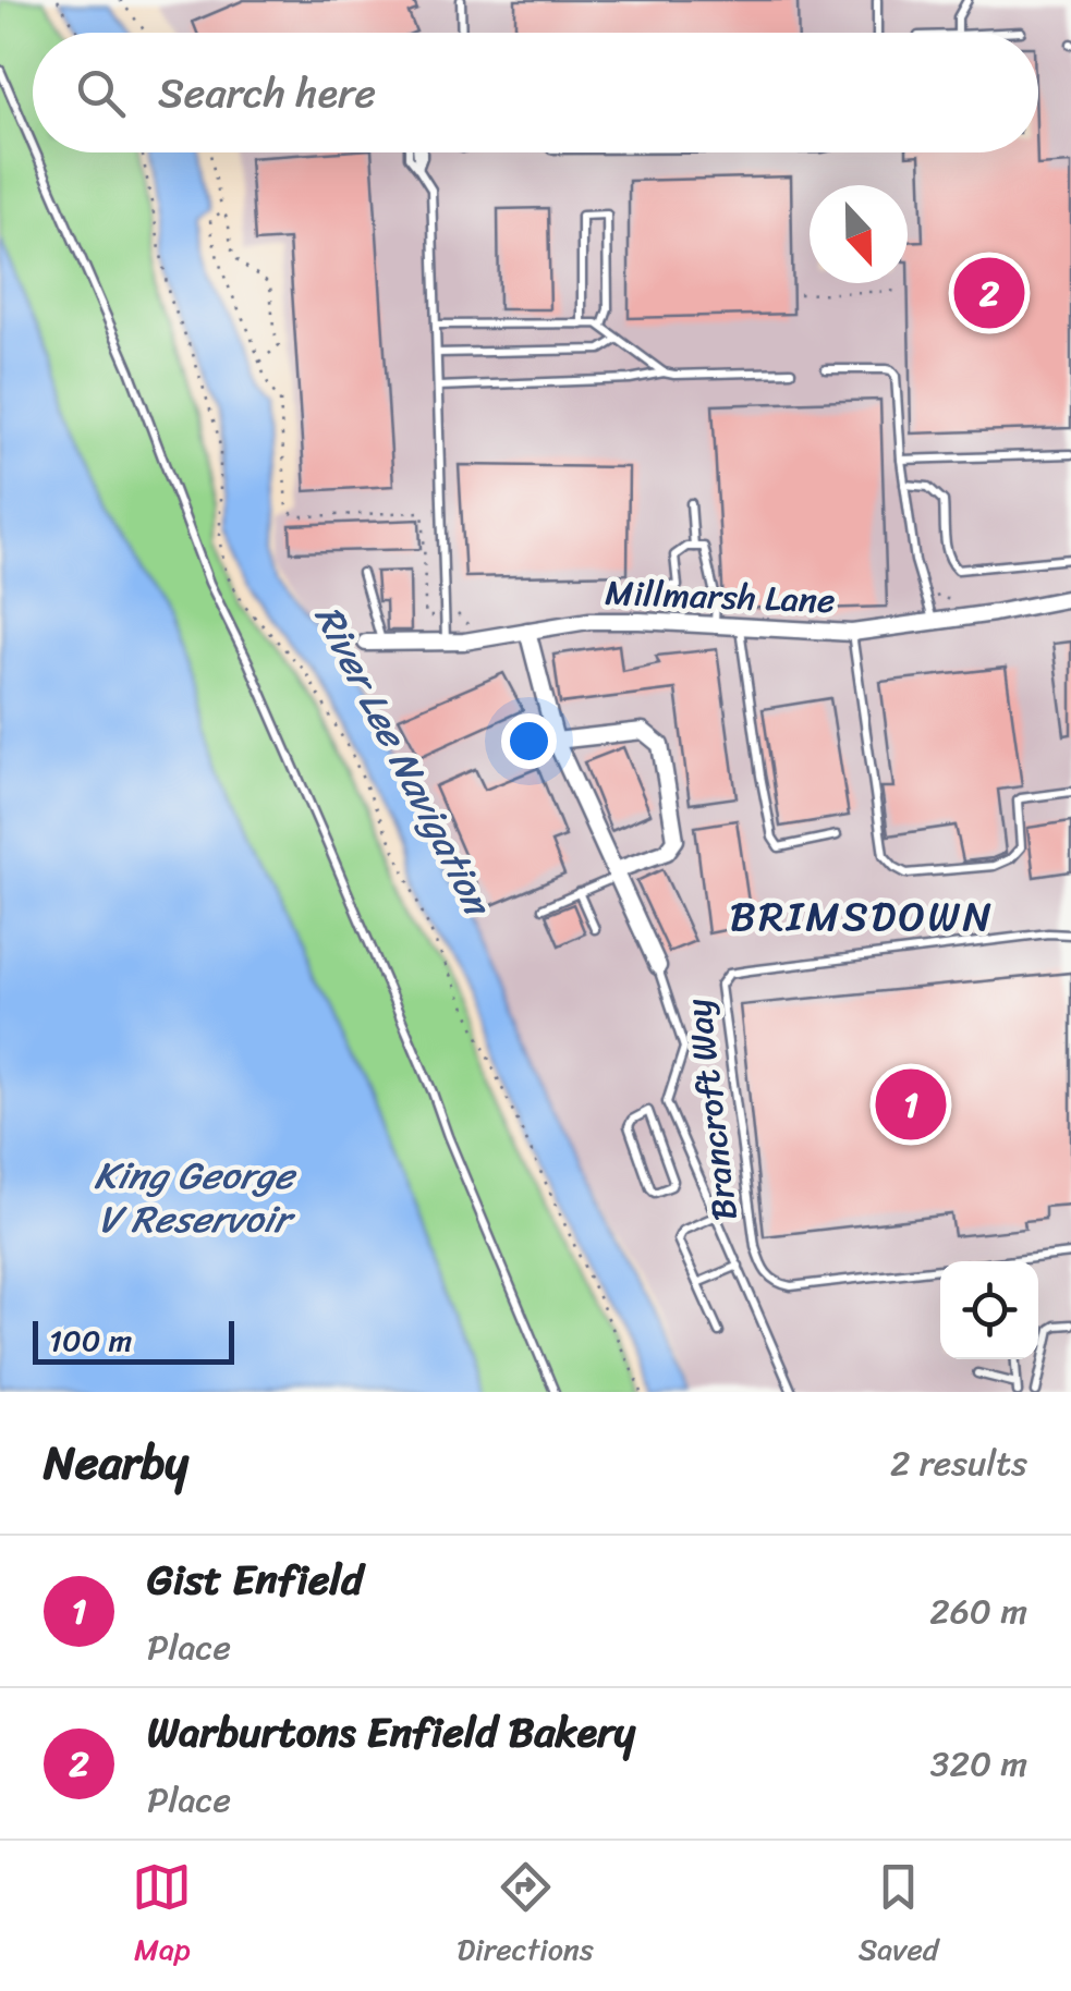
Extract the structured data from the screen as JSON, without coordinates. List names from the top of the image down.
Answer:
{
  "streets": {
    "street": ["Millmarsh Lane"],
    "lane": ["Brancroft Way"]
  },
  "districts": ["BRIMSDOWN"],
  "water": ["River Lee Navigation", "King George V Reservoir"],
  "scale_bar": "100 m",
  "north": "bottom",
  "page": {
    "search": "Search here",
    "pins": ["2", "1"],
    "scale": "100 m",
    "heading": ["Nearby", "2 results"],
    "list": [
      {
        "mark": "1",
        "name": "Gist Enfield",
        "note": "Place",
        "value": "260 m"
      },
      {
        "mark": "2",
        "name": "Warburtons Enfield Bakery",
        "note": "Place",
        "value": "320 m"
      }
    ],
    "nav": ["Map", "Directions", "Saved"]
  }
}
